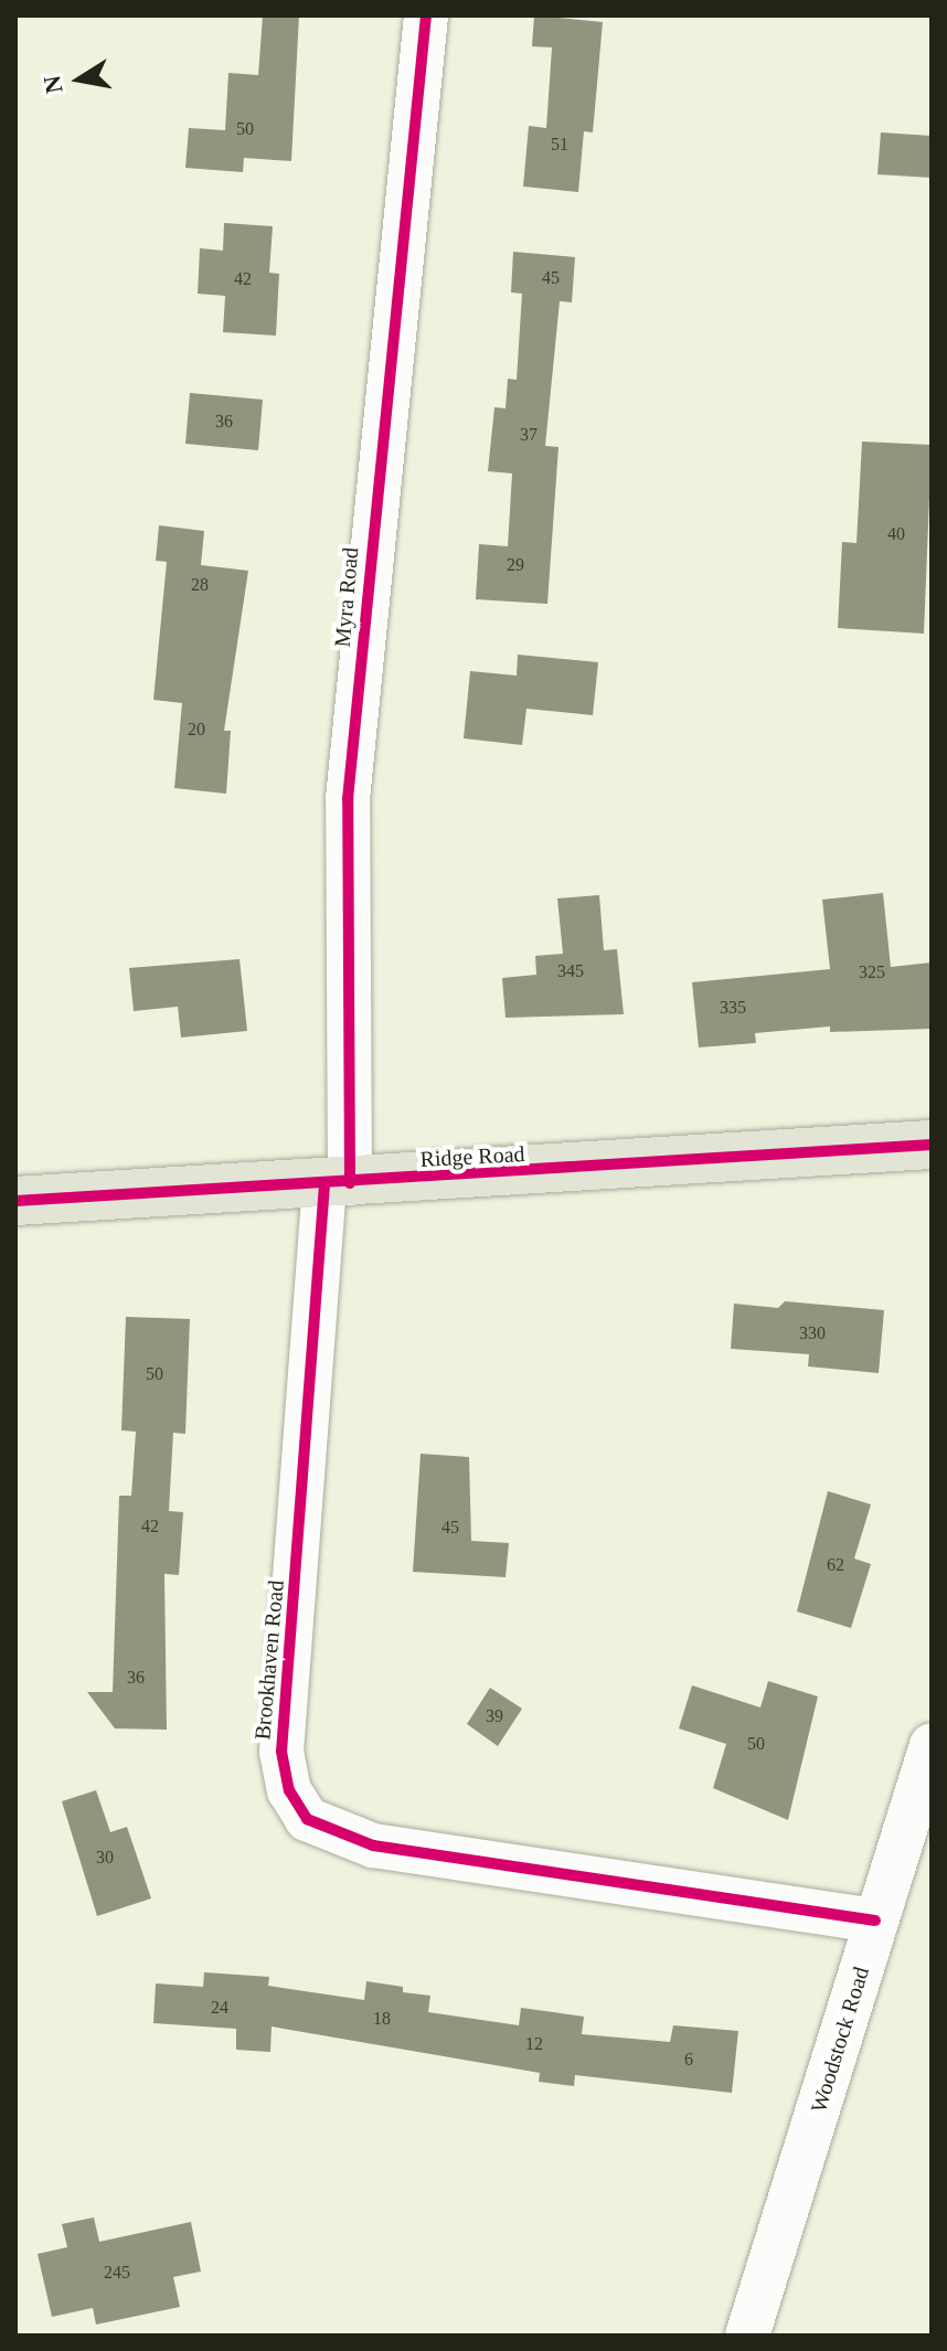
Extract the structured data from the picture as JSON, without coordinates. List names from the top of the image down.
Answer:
{
  "streets": {
    "main road": ["Ridge Road"],
    "street": ["Myra Road", "Brookhaven Road", "Woodstock Road"]
  },
  "crossings": [
    ["Myra Road", "Ridge Road"],
    ["Myra Road", "Brookhaven Road"],
    ["Ridge Road", "Brookhaven Road"],
    ["Brookhaven Road", "Woodstock Road"]
  ],
  "house_numbers": [
    "50",
    "51",
    "45",
    "42",
    "36",
    "37",
    "40",
    "29",
    "28",
    "20",
    "345",
    "325",
    "335",
    "330",
    "50",
    "42",
    "45",
    "62",
    "36",
    "39",
    "50",
    "30",
    "24",
    "18",
    "12",
    "6",
    "245"
  ],
  "north": "left"
}
